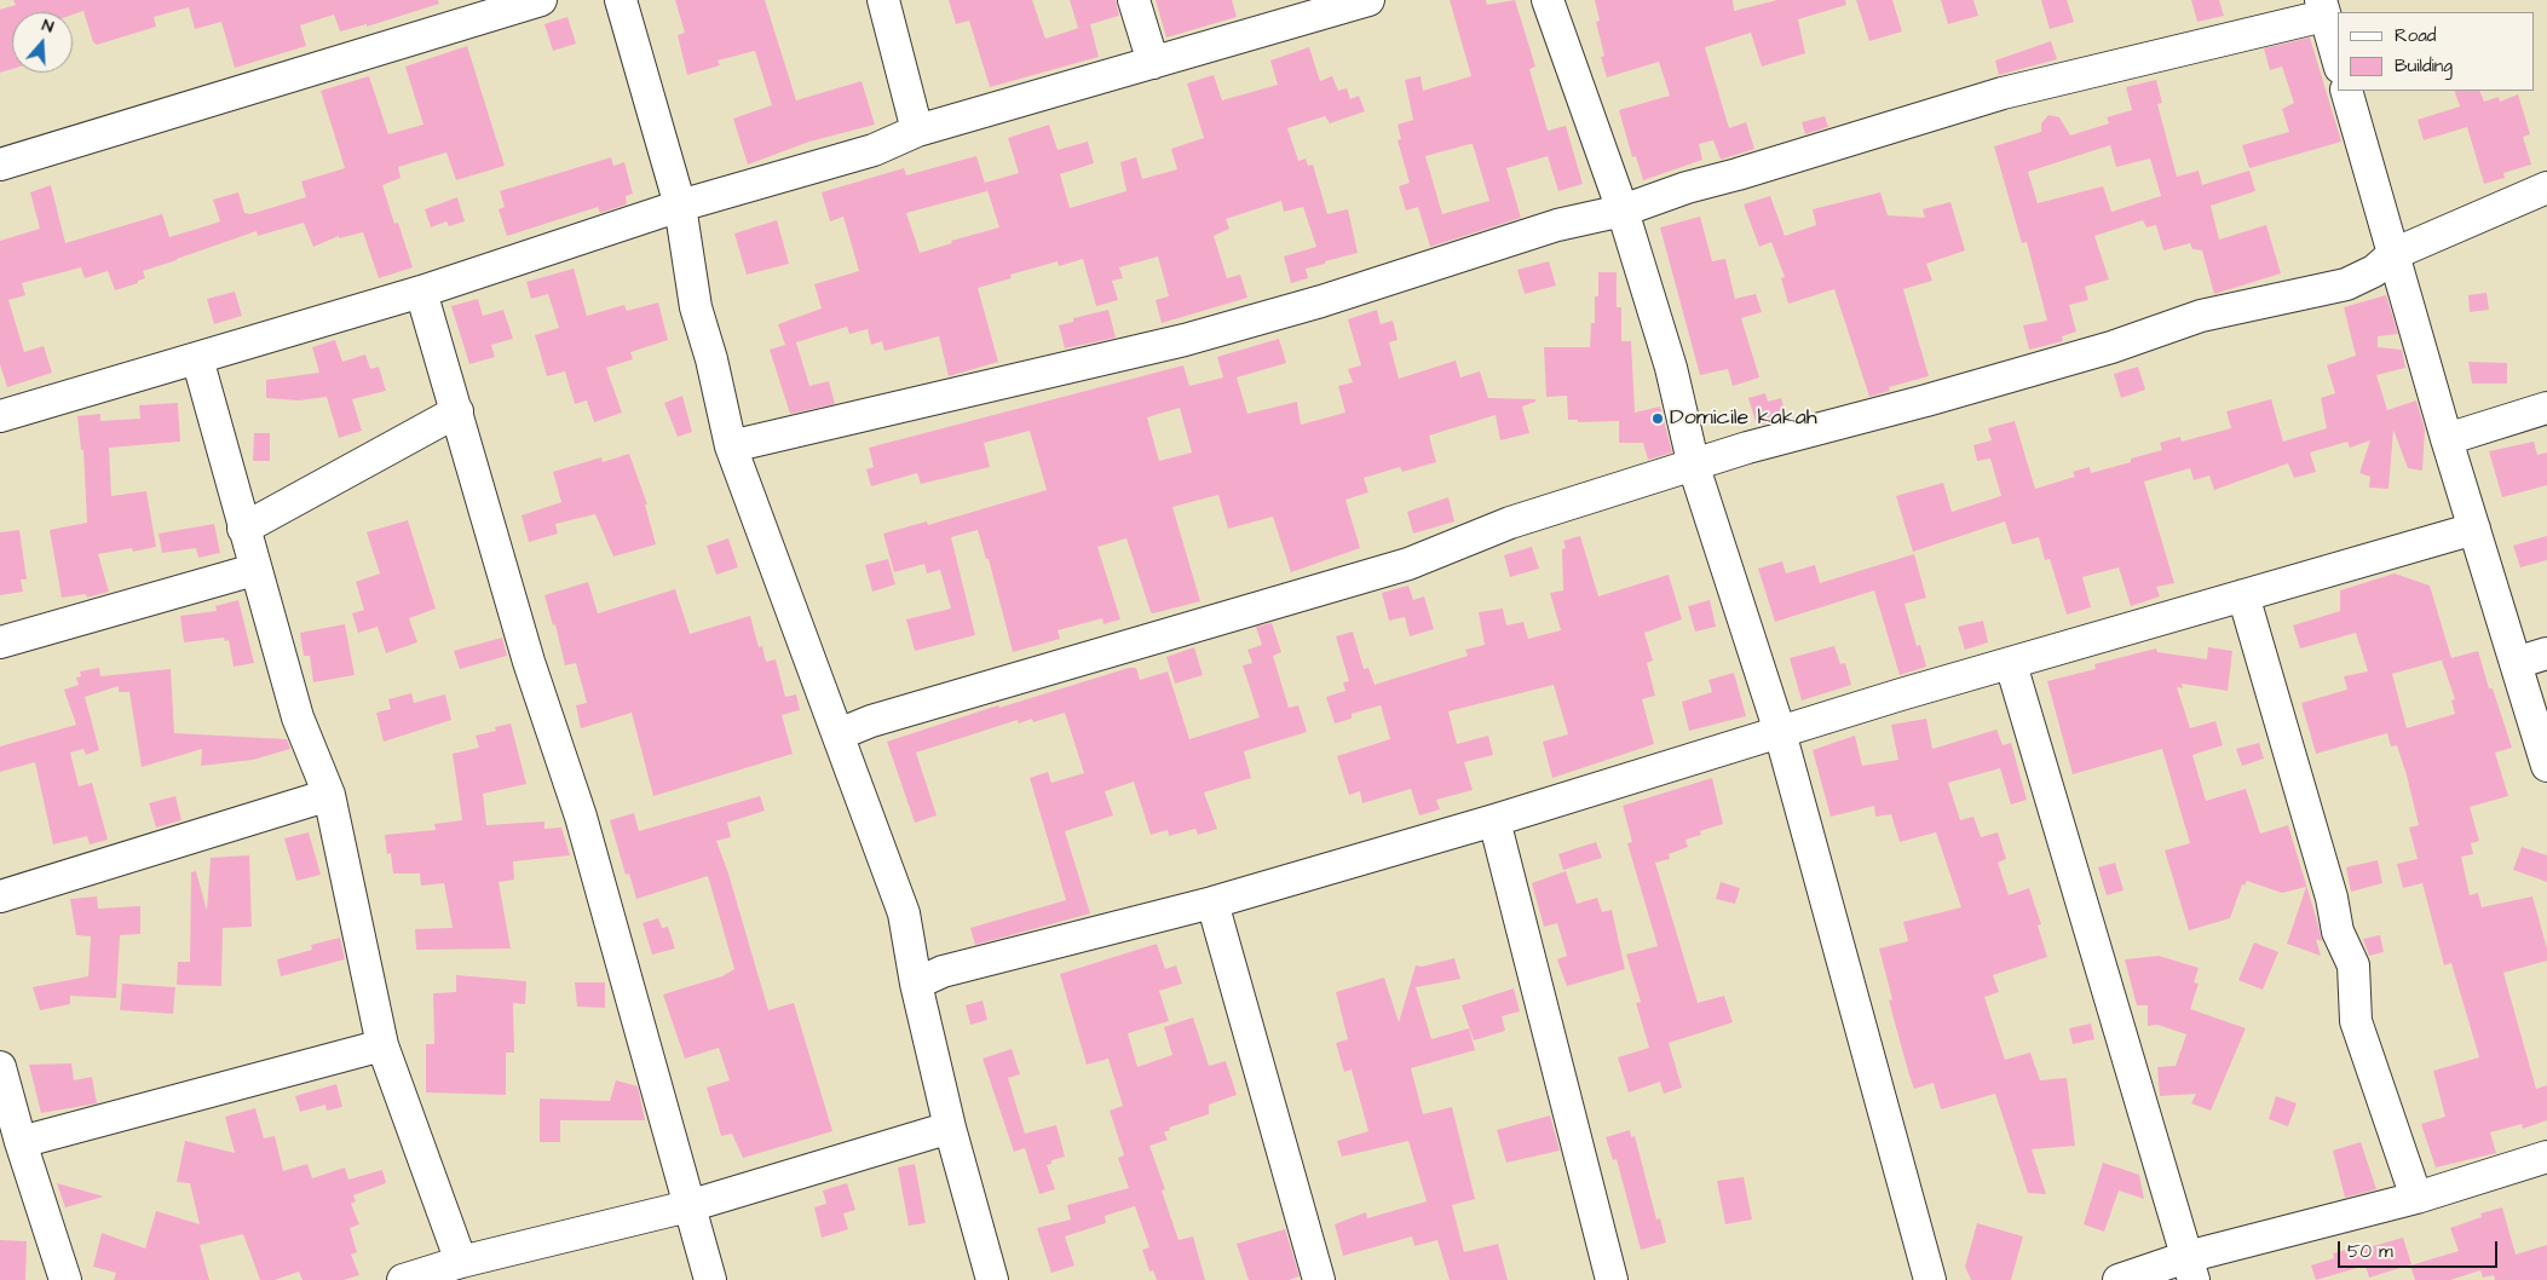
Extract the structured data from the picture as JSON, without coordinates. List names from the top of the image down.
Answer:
{
  "places": ["Domicile kakah"],
  "legend": ["Road", "Building"],
  "scale_bar": "50 m",
  "north": "top"
}
